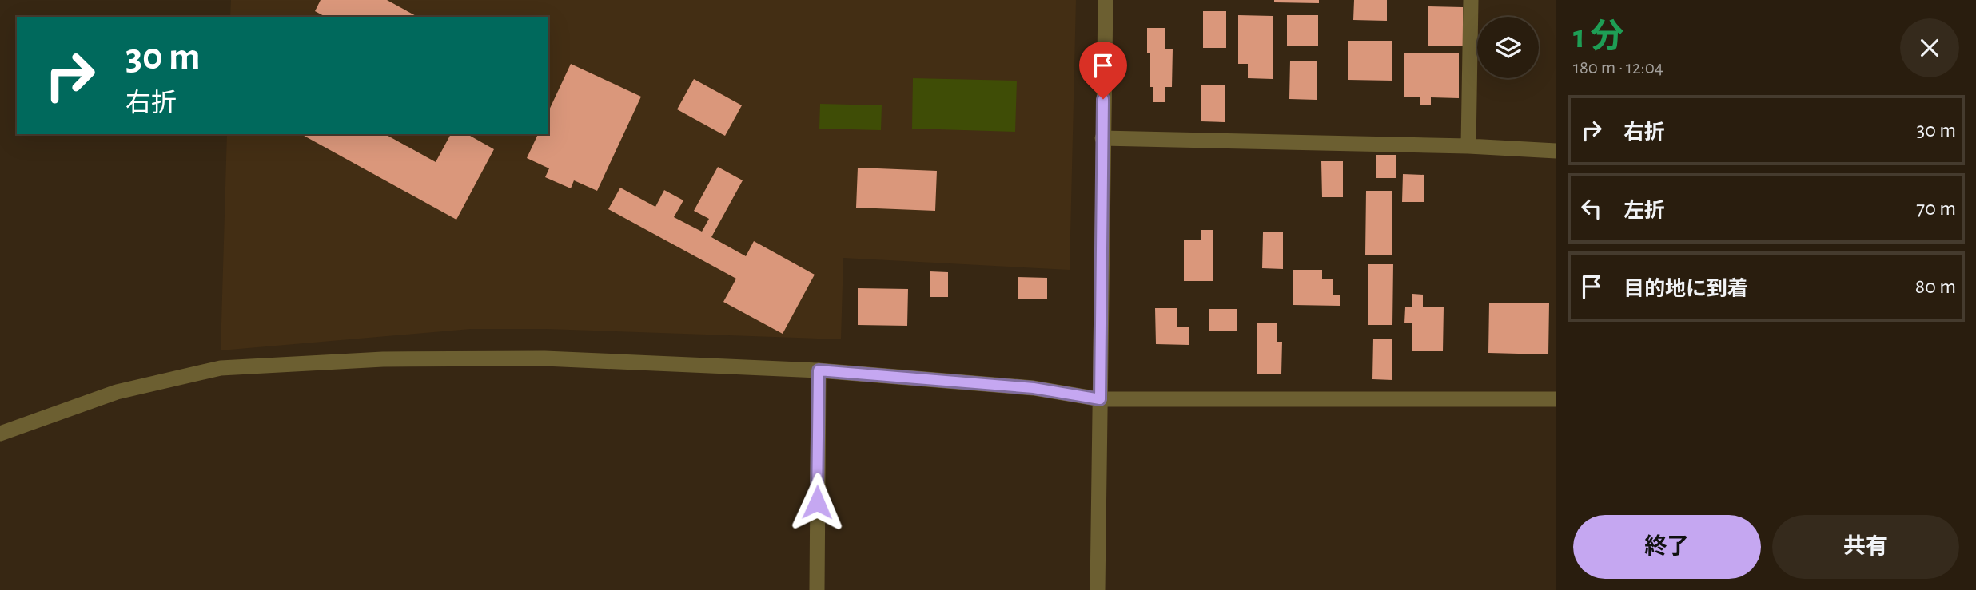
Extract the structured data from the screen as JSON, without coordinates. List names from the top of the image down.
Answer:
{
  "page": {
    "heading": ["1 分", "180 m · 12:04"],
    "turn": ["30 m", "右折"],
    "list": [
      {
        "name": "右折",
        "value": "30 m"
      },
      {
        "name": "左折",
        "value": "70 m"
      },
      {
        "name": "目的地に到着",
        "value": "80 m"
      }
    ],
    "buttons": ["終了", "共有"]
  }
}
